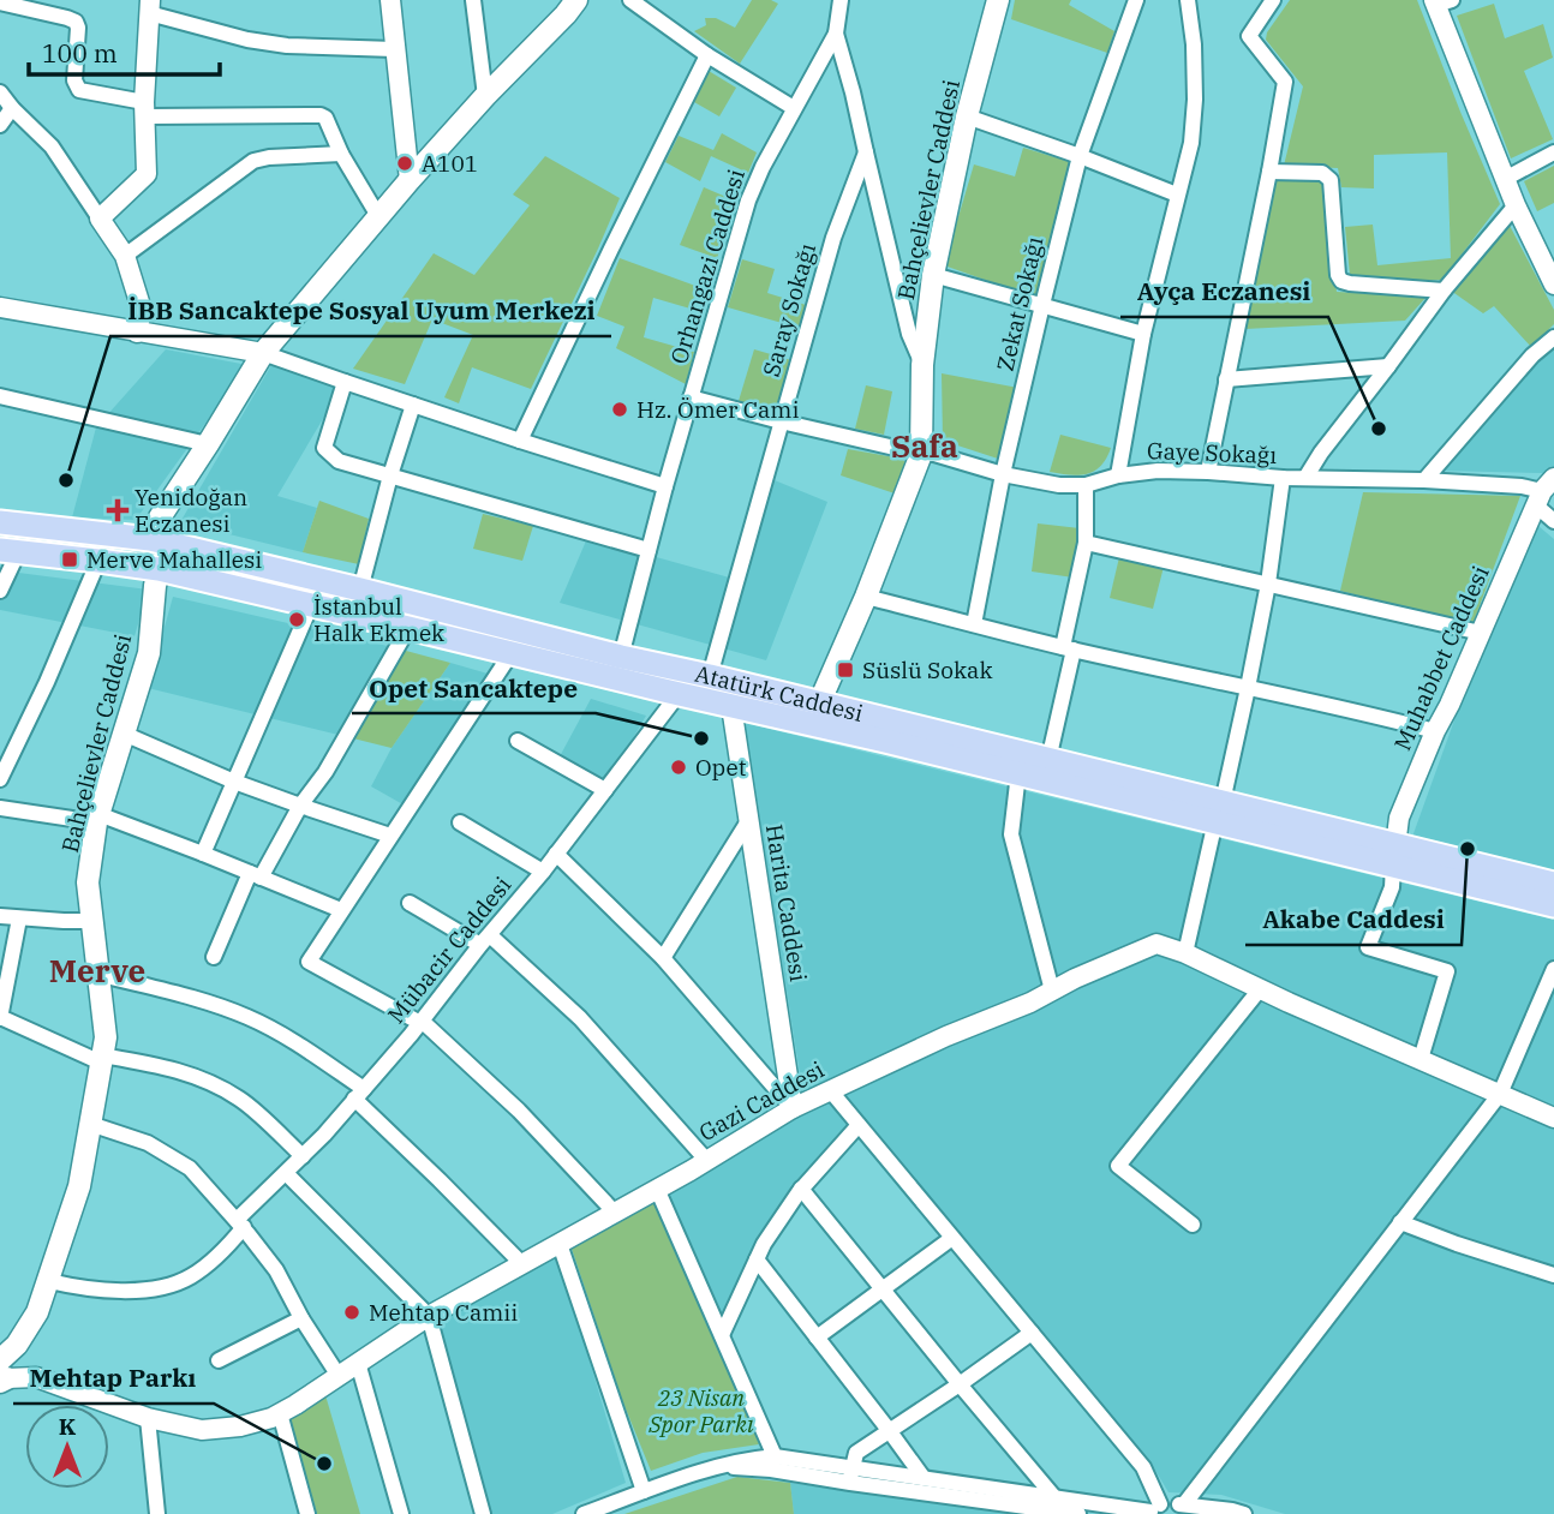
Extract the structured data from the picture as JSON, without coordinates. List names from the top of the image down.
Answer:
{
  "streets": {
    "main road": ["Bahçelievler Caddesi", "Atatürk Caddesi"],
    "street": [
      "Orhangazi Caddesi",
      "Zekat Sokağı",
      "Saray Sokağı",
      "Gaye Sokağı",
      "Muhabbet Caddesi",
      "Harita Caddesi",
      "Mübacir Caddesi",
      "Gazi Caddesi"
    ]
  },
  "crossings": [
    ["Bahçelievler Caddesi", "Gaye Sokağı"],
    ["Bahçelievler Caddesi", "Atatürk Caddesi"],
    ["Bahçelievler Caddesi", "Mübacir Caddesi"],
    ["Bahçelievler Caddesi", "Gazi Caddesi"],
    ["Orhangazi Caddesi", "Gaye Sokağı"],
    ["Orhangazi Caddesi", "Atatürk Caddesi"],
    ["Zekat Sokağı", "Gaye Sokağı"],
    ["Saray Sokağı", "Gaye Sokağı"],
    ["Saray Sokağı", "Atatürk Caddesi"],
    ["Gaye Sokağı", "Muhabbet Caddesi"],
    ["Muhabbet Caddesi", "Atatürk Caddesi"],
    ["Atatürk Caddesi", "Harita Caddesi"],
    ["Atatürk Caddesi", "Mübacir Caddesi"],
    ["Harita Caddesi", "Gazi Caddesi"]
  ],
  "districts": ["Safa", "Merve"],
  "parks": ["23 Nisan Spor Parkı"],
  "places": {
    "other": [
      "A101",
      "Hz. Ömer Cami",
      "Ayça Eczanesi",
      "İBB Sancaktepe Sosyal Uyum Merkezi",
      "İstanbul Halk Ekmek",
      "Opet Sancaktepe",
      "Opet",
      "Akabe Caddesi",
      "Mehtap Camii",
      "Mehtap Parkı"
    ],
    "health": ["Yenidoğan Eczanesi"],
    "transit": ["Merve Mahallesi", "Süslü Sokak"]
  },
  "scale_bar": "100 m",
  "north": "top"
}
